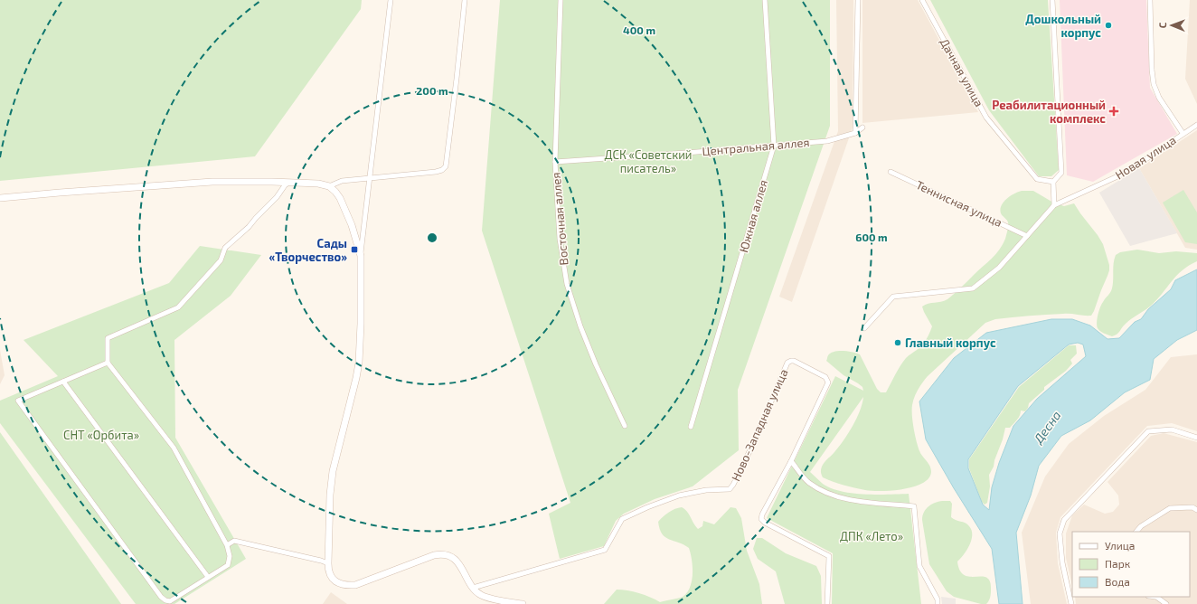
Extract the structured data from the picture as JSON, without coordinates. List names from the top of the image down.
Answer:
{
  "streets": {
    "street": [
      "Дачная улица",
      "Центральная аллея",
      "Новая улица",
      "Теннисная улица",
      "Южная аллея",
      "Восточная аллея",
      "Ново-Западная улица"
    ]
  },
  "crossings": [
    ["Центральная аллея", "Южная аллея"],
    ["Центральная аллея", "Восточная аллея"]
  ],
  "water": ["Десна"],
  "parks": ["ДСК «Советский писатель»", "СНТ «Орбита»", "ДПК «Лето»"],
  "places": {
    "other": ["Дошкольный корпус", "Главный корпус"],
    "health": ["Реабилитационный комплекс"],
    "transit": ["Сады «Творчество»"]
  },
  "legend": ["Улица", "Парк", "Вода"],
  "north": "left",
  "rings": ["400 m", "200 m", "600 m"]
}
